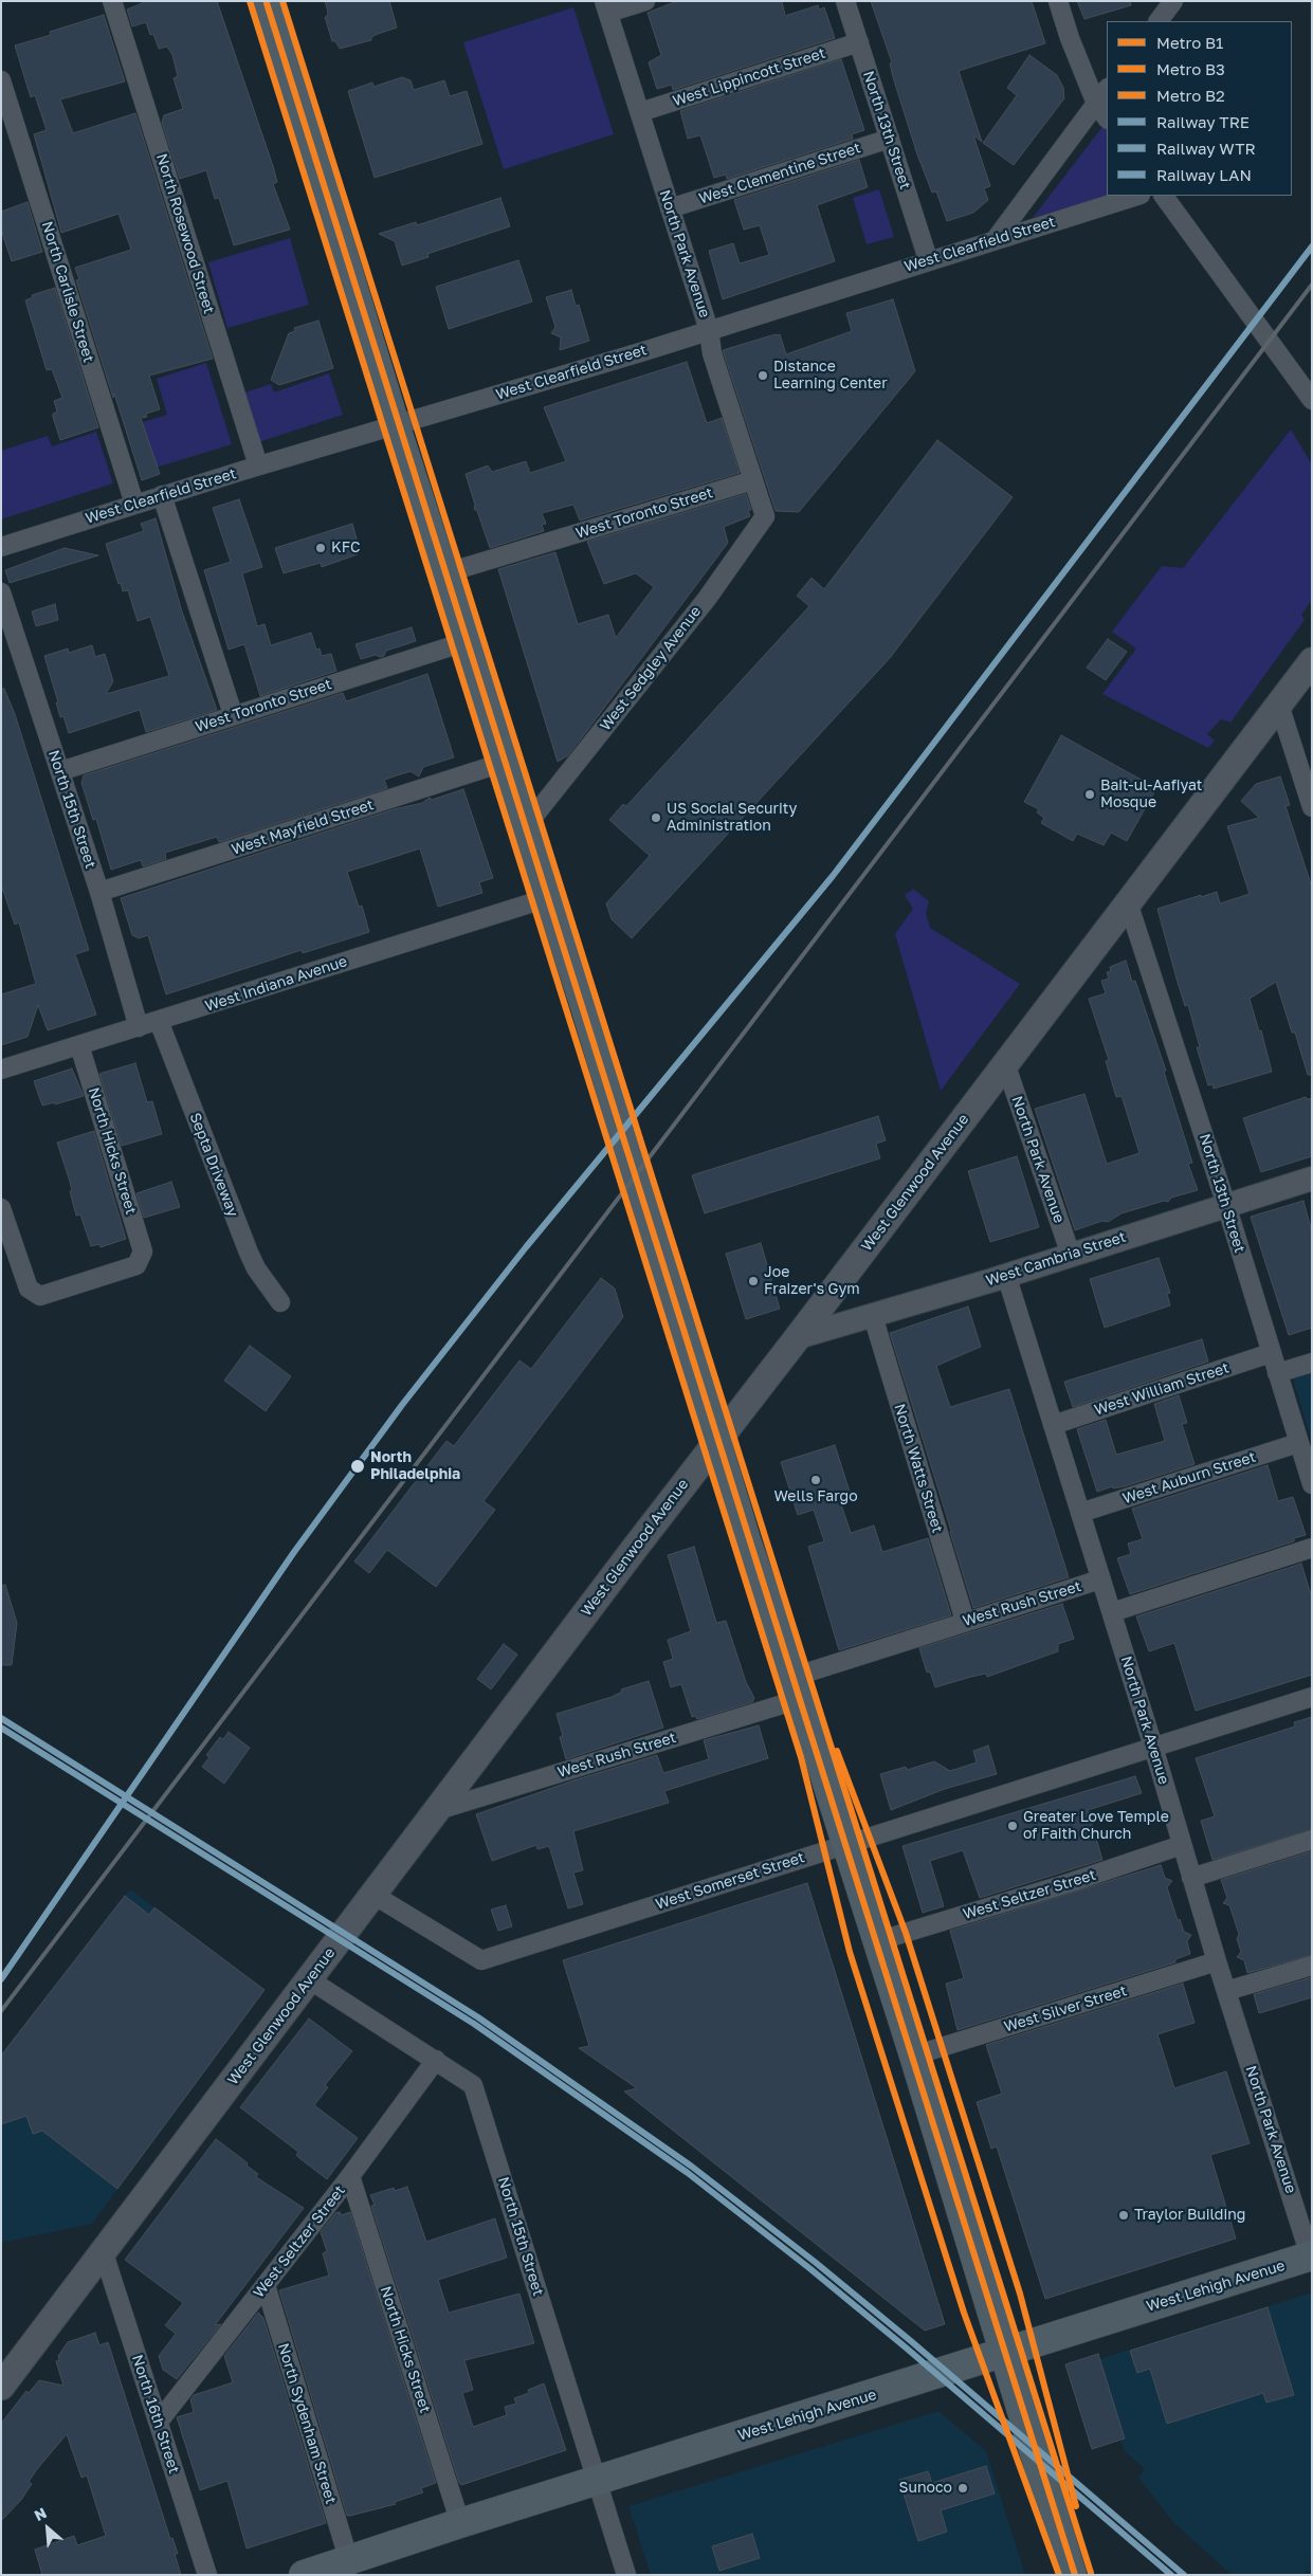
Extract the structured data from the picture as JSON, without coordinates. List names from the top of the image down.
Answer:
{
  "streets": {
    "main road": ["West Glenwood Avenue", "West Lehigh Avenue"],
    "street": [
      "West Lippincott Street",
      "North 13th Street",
      "West Clementine Street",
      "North Rosewood Street",
      "West Clearfield Street",
      "North Park Avenue",
      "North Carlisle Street",
      "West Toronto Street",
      "West Sedgley Avenue",
      "North 15th Street",
      "West Mayfield Street",
      "West Indiana Avenue",
      "North Hicks Street",
      "Septa Driveway",
      "West Cambria Street",
      "West William Street",
      "North Watts Street",
      "West Auburn Street",
      "West Rush Street",
      "West Somerset Street",
      "West Seltzer Street",
      "West Silver Street",
      "North 16th Street",
      "North Sydenham Street"
    ]
  },
  "crossings": [
    ["West Lippincott Street", "North 13th Street"],
    ["West Lippincott Street", "North Park Avenue"],
    ["North 13th Street", "West Clementine Street"],
    ["North 13th Street", "West Clearfield Street"],
    ["North 13th Street", "West Glenwood Avenue"],
    ["North 13th Street", "West Cambria Street"],
    ["North 13th Street", "West William Street"],
    ["North 13th Street", "West Auburn Street"],
    ["West Clementine Street", "North Park Avenue"],
    ["North Rosewood Street", "West Clearfield Street"],
    ["West Clearfield Street", "North Park Avenue"],
    ["West Clearfield Street", "North Carlisle Street"],
    ["North Park Avenue", "West Toronto Street"],
    ["North Park Avenue", "West Sedgley Avenue"],
    ["North Park Avenue", "West Glenwood Avenue"],
    ["North Park Avenue", "West Cambria Street"],
    ["North Park Avenue", "West William Street"],
    ["North Park Avenue", "West Auburn Street"],
    ["North Park Avenue", "West Rush Street"],
    ["North Park Avenue", "West Somerset Street"],
    ["North Park Avenue", "West Seltzer Street"],
    ["North Park Avenue", "West Silver Street"],
    ["North Park Avenue", "West Lehigh Avenue"],
    ["West Toronto Street", "North 15th Street"],
    ["North 15th Street", "West Mayfield Street"],
    ["North 15th Street", "West Indiana Avenue"],
    ["North 15th Street", "West Glenwood Avenue"],
    ["North 15th Street", "West Seltzer Street"],
    ["North 15th Street", "West Lehigh Avenue"],
    ["West Indiana Avenue", "North Hicks Street"],
    ["West Indiana Avenue", "Septa Driveway"],
    ["North Hicks Street", "West Seltzer Street"],
    ["North Hicks Street", "West Lehigh Avenue"],
    ["West Glenwood Avenue", "West Cambria Street"],
    ["West Glenwood Avenue", "West Rush Street"],
    ["West Glenwood Avenue", "West Somerset Street"],
    ["West Glenwood Avenue", "North 16th Street"],
    ["West Cambria Street", "North Watts Street"],
    ["North Watts Street", "West Rush Street"],
    ["West Seltzer Street", "North 16th Street"],
    ["West Seltzer Street", "North Sydenham Street"],
    ["West Lehigh Avenue", "North Sydenham Street"]
  ],
  "places": [
    "Distance Learning Center",
    "KFC",
    "Bait-ul-Aafiyat Mosque",
    "US Social Security Administration",
    "Joe Fraizer's Gym",
    "North Philadelphia",
    "Wells Fargo",
    "Greater Love Temple of Faith Church",
    "Traylor Building",
    "Sunoco"
  ],
  "lines": [
    "metro line B1",
    "metro line B2",
    "metro line B3",
    "rail line TRE",
    "rail line WTR",
    "rail line LAN"
  ],
  "legend": [
    "Metro B1",
    "Metro B3",
    "Metro B2",
    "Railway TRE",
    "Railway WTR",
    "Railway LAN"
  ],
  "north": "top left"
}
